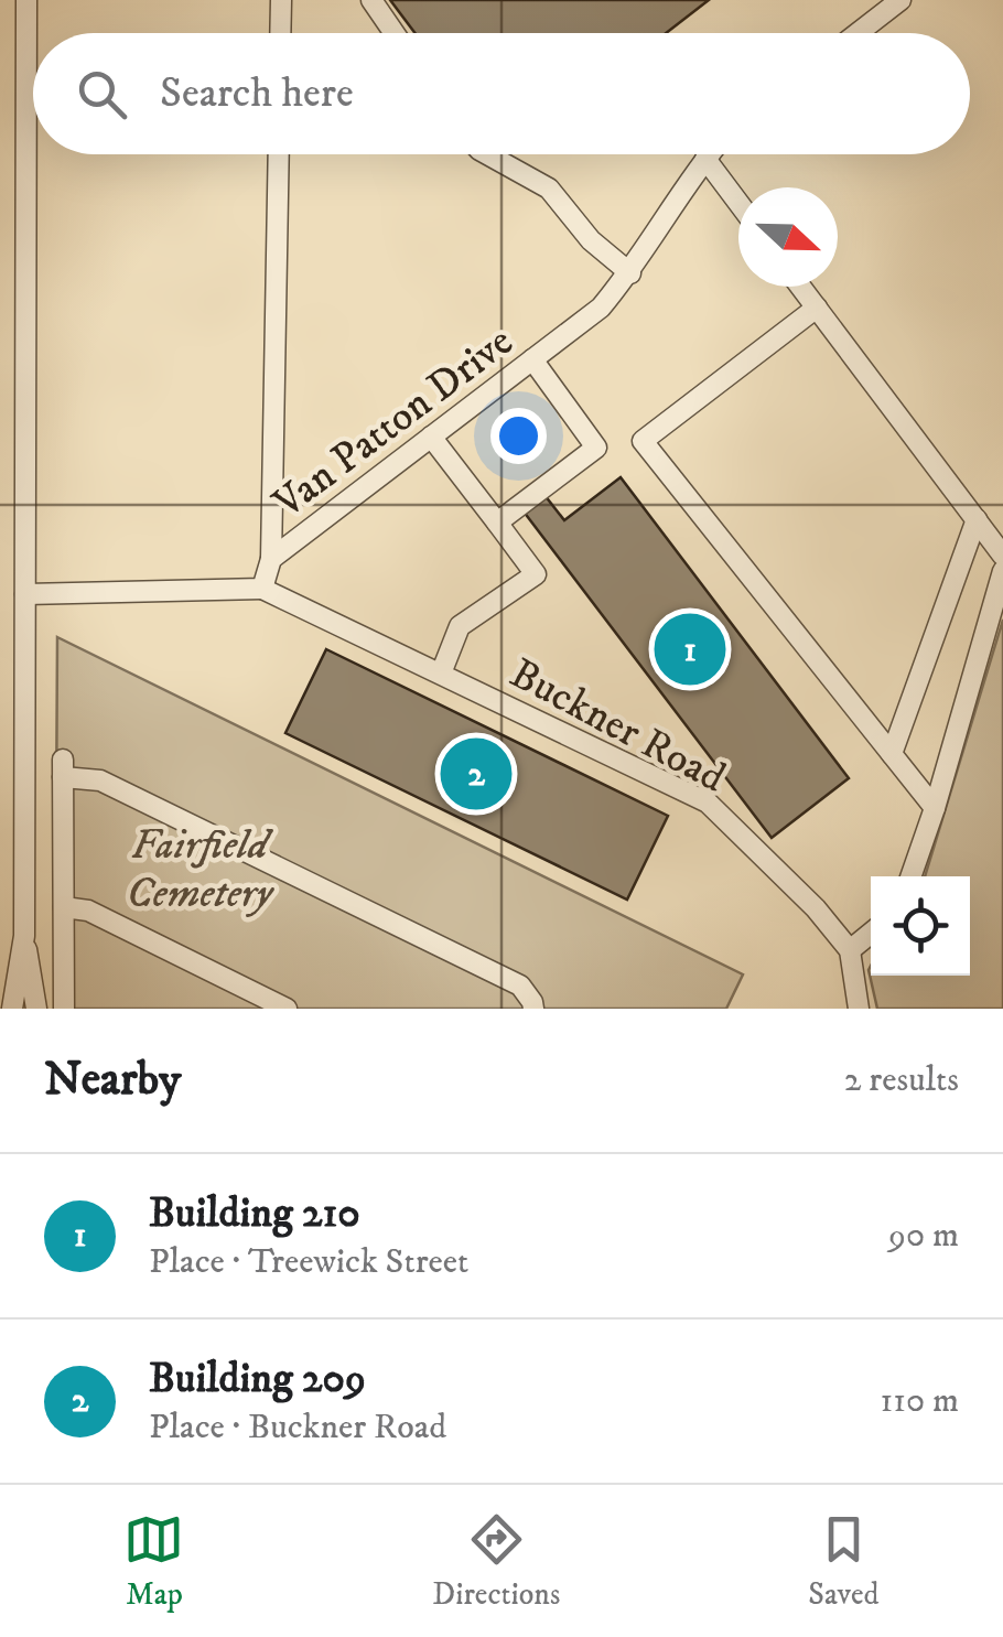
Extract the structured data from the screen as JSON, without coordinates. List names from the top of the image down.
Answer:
{
  "streets": {
    "street": ["Van Patton Drive", "Buckner Road"]
  },
  "crossings": [
    ["Van Patton Drive", "Buckner Road"]
  ],
  "parks": ["Fairfield Cemetery"],
  "north": "right",
  "page": {
    "search": "Search here",
    "pins": ["1", "2"],
    "heading": ["Nearby", "2 results"],
    "list": [
      {
        "mark": "1",
        "name": "Building 210",
        "note": "Place · Treewick Street",
        "value": "90 m"
      },
      {
        "mark": "2",
        "name": "Building 209",
        "note": "Place · Buckner Road",
        "value": "110 m"
      }
    ],
    "nav": ["Map", "Directions", "Saved"]
  }
}
